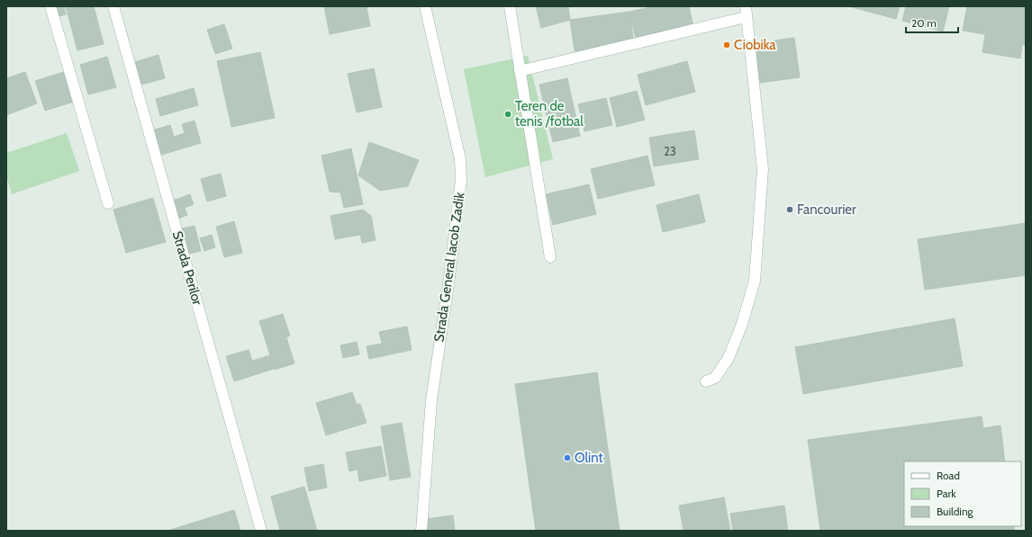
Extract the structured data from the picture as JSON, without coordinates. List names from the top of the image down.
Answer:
{
  "streets": {
    "street": ["Strada General Iacob Zadik", "Strada Perilor"]
  },
  "places": [
    "Ciobika",
    "Teren de tenis /fotbal",
    "Fancourier",
    "Olint"
  ],
  "house_numbers": ["23"],
  "legend": ["Road", "Park", "Building"],
  "scale_bar": "20 m"
}
